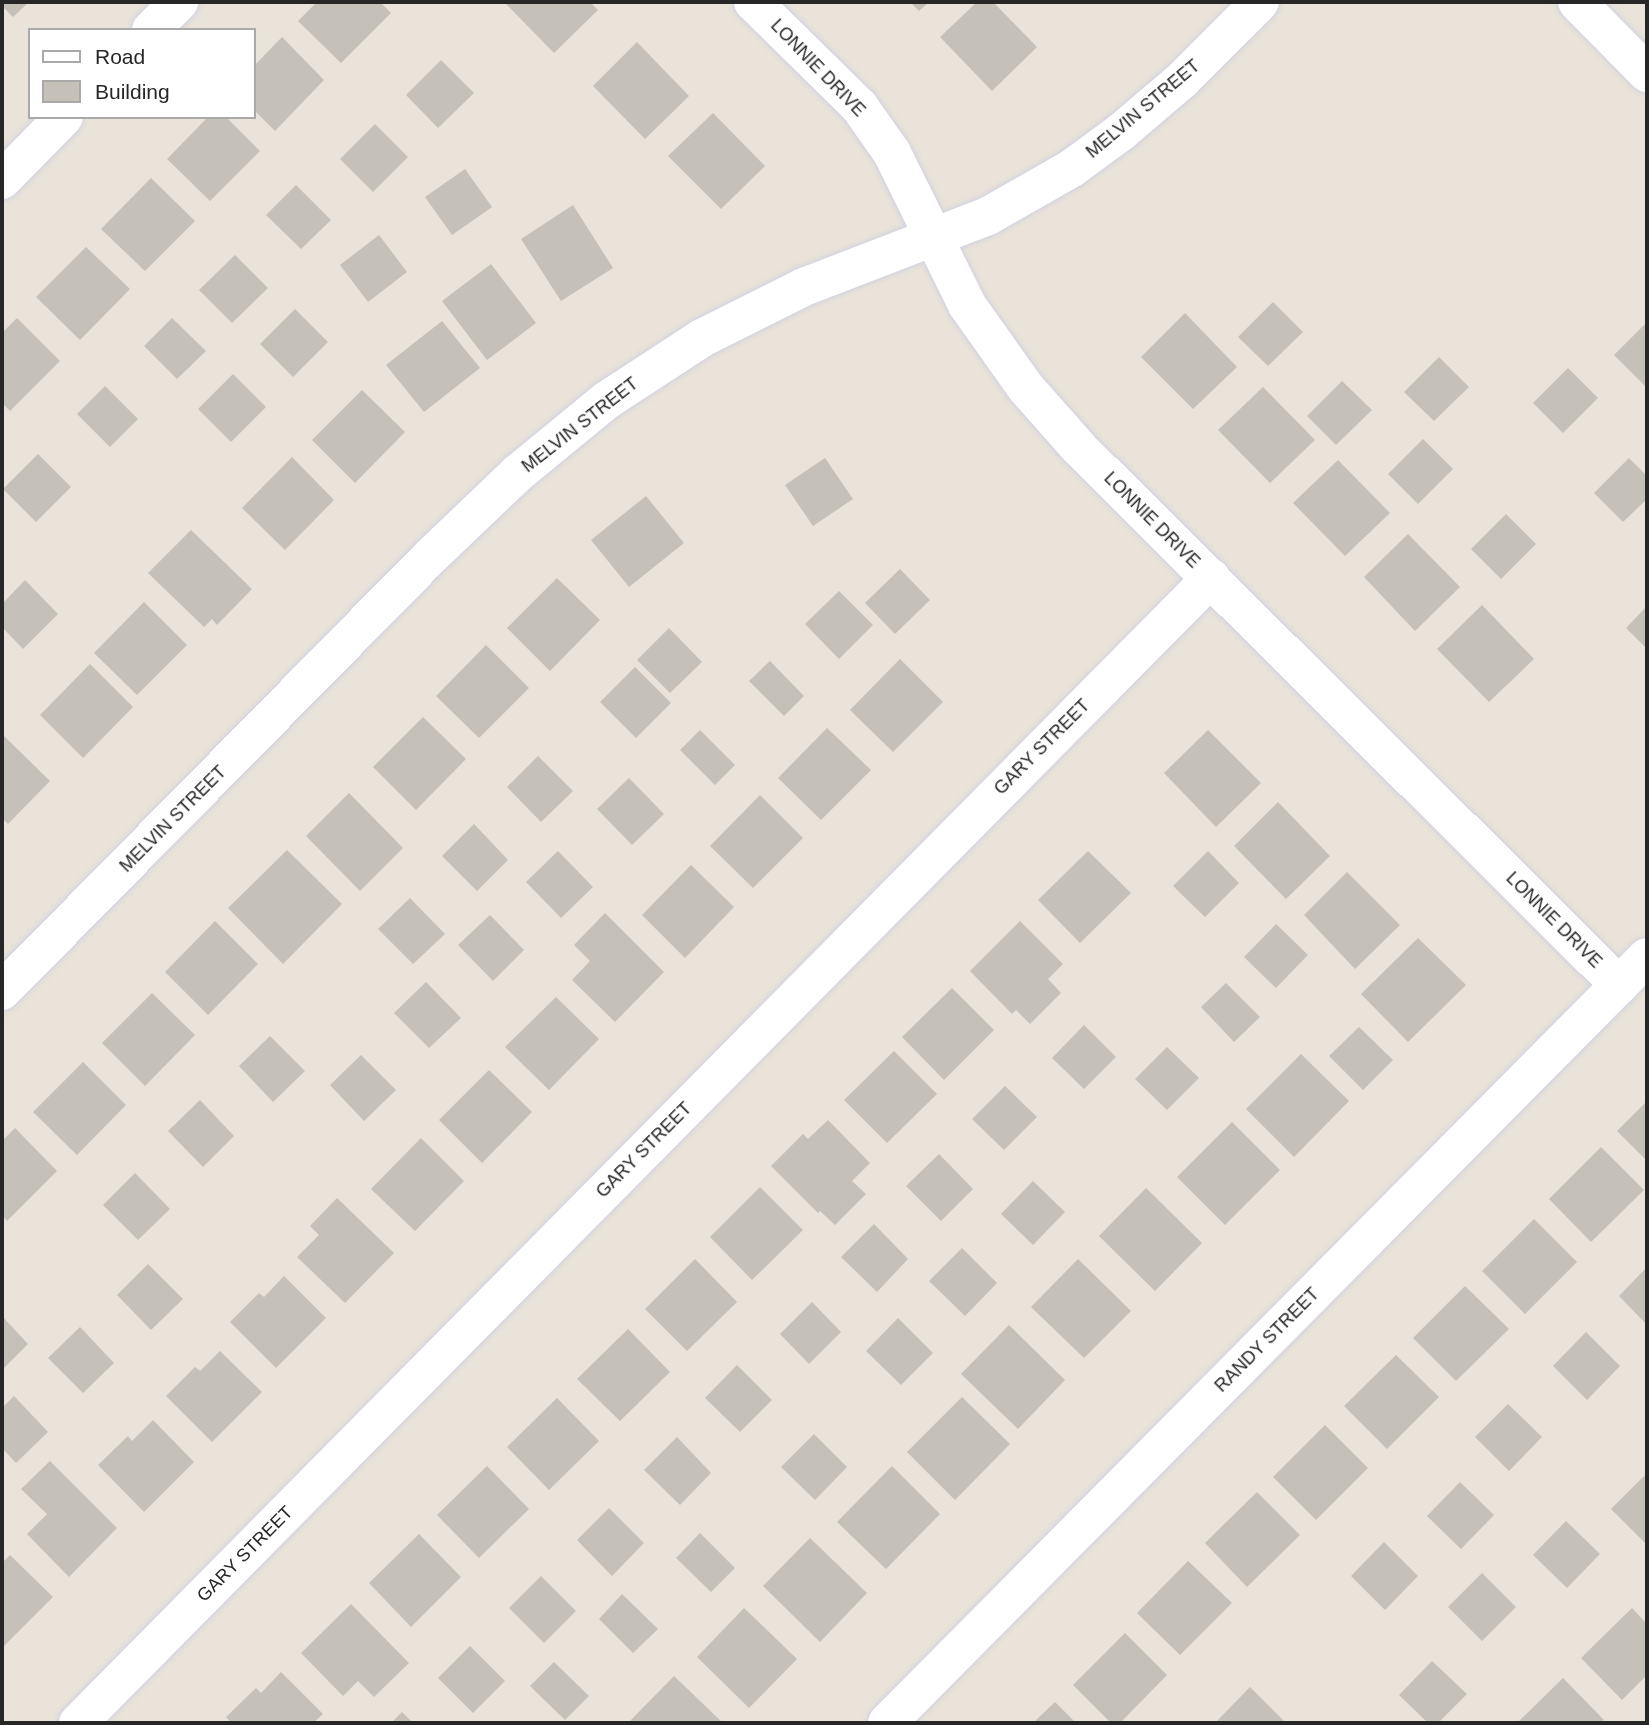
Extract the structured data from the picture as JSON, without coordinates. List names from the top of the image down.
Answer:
{
  "streets": {
    "street": [
      "LONNIE DRIVE",
      "MELVIN STREET",
      "GARY STREET",
      "RANDY STREET"
    ]
  },
  "crossings": [
    ["LONNIE DRIVE", "MELVIN STREET"],
    ["LONNIE DRIVE", "GARY STREET"],
    ["LONNIE DRIVE", "RANDY STREET"]
  ],
  "legend": ["Road", "Building"]
}
